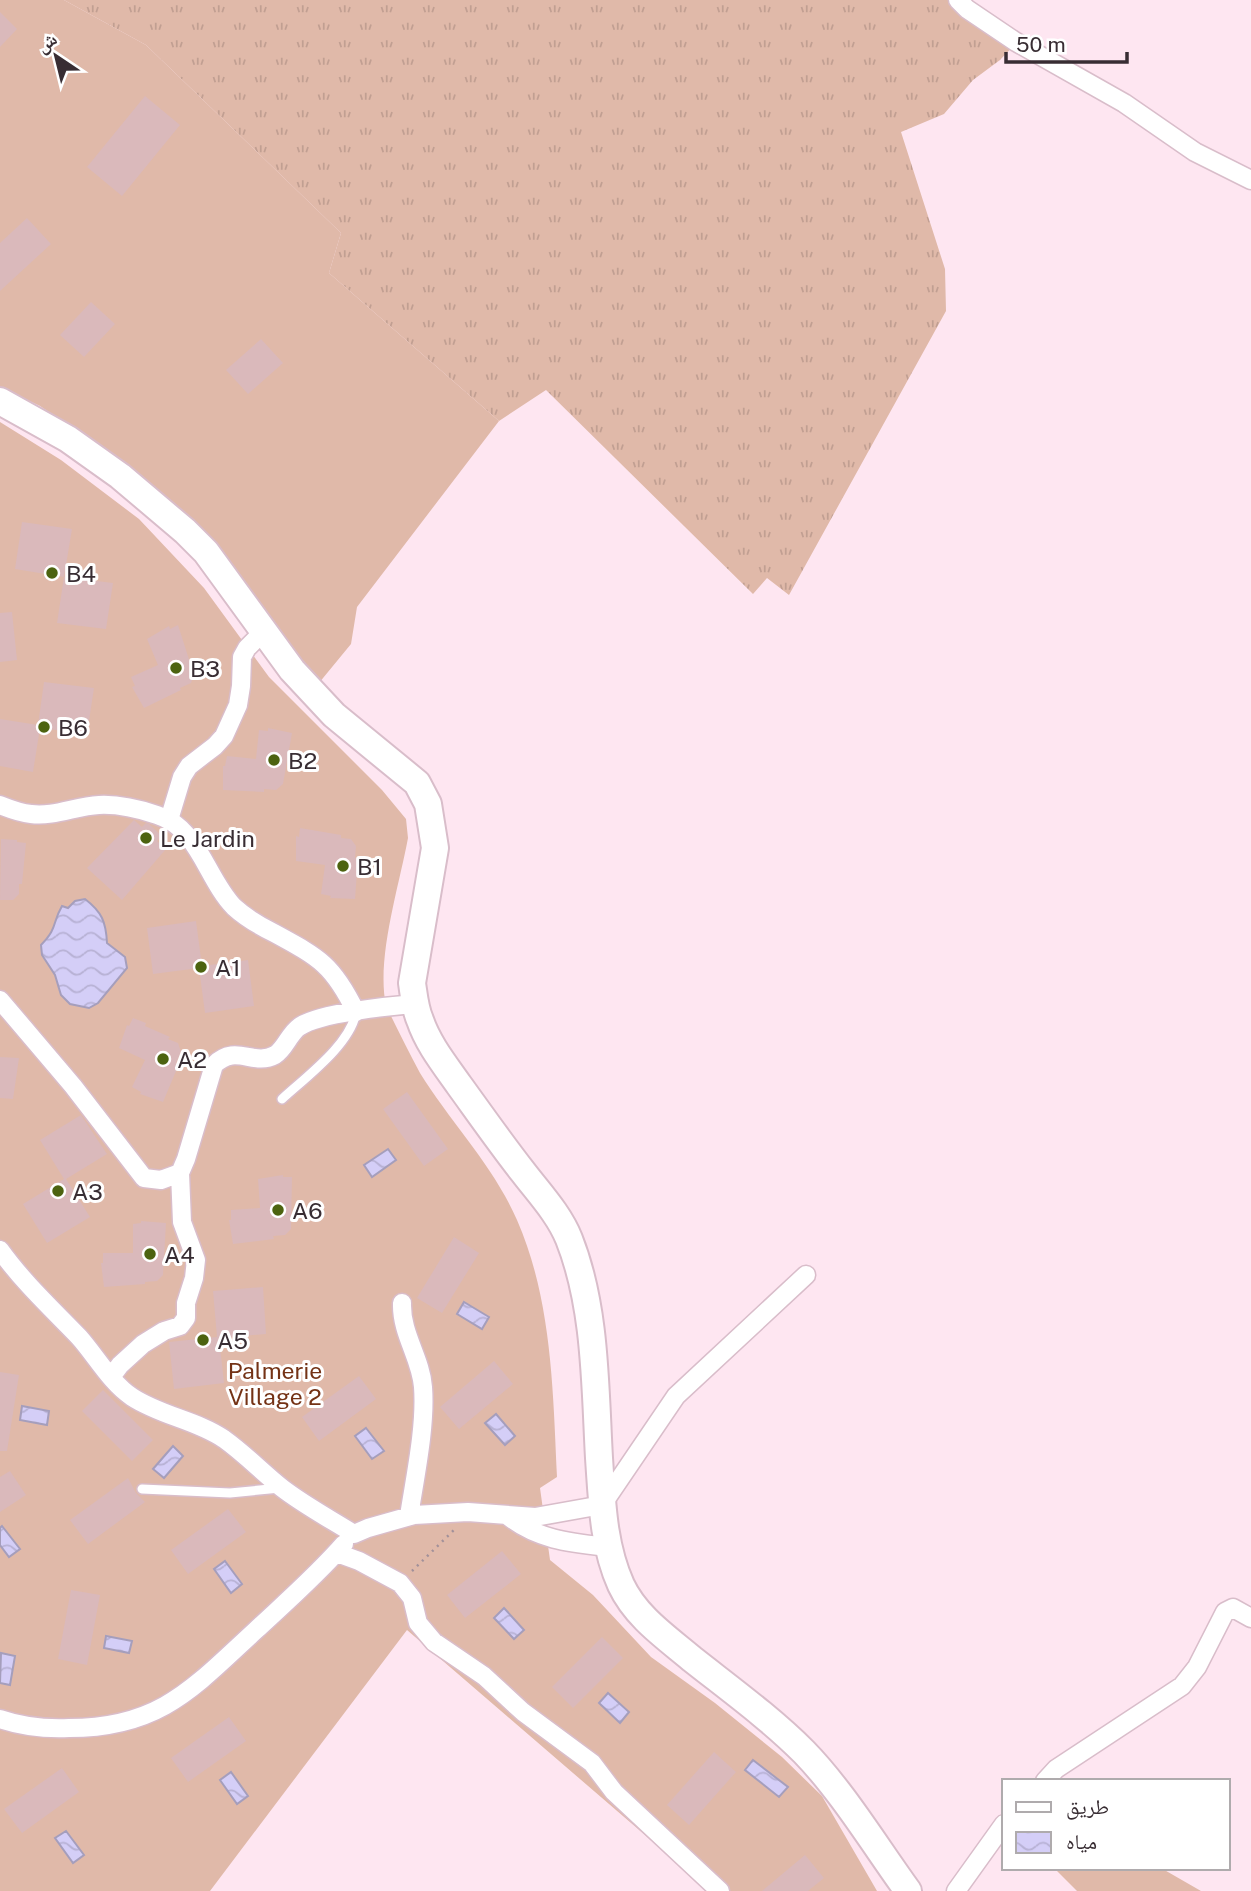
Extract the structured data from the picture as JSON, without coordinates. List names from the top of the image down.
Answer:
{
  "parks": ["Palmerie Village 2"],
  "places": [
    "B4",
    "B3",
    "B6",
    "B2",
    "Le Jardin",
    "B1",
    "A1",
    "A2",
    "A3",
    "A6",
    "A4",
    "A5"
  ],
  "legend": ["طريق", "مياه"],
  "scale_bar": "50 m",
  "north": "top left"
}
